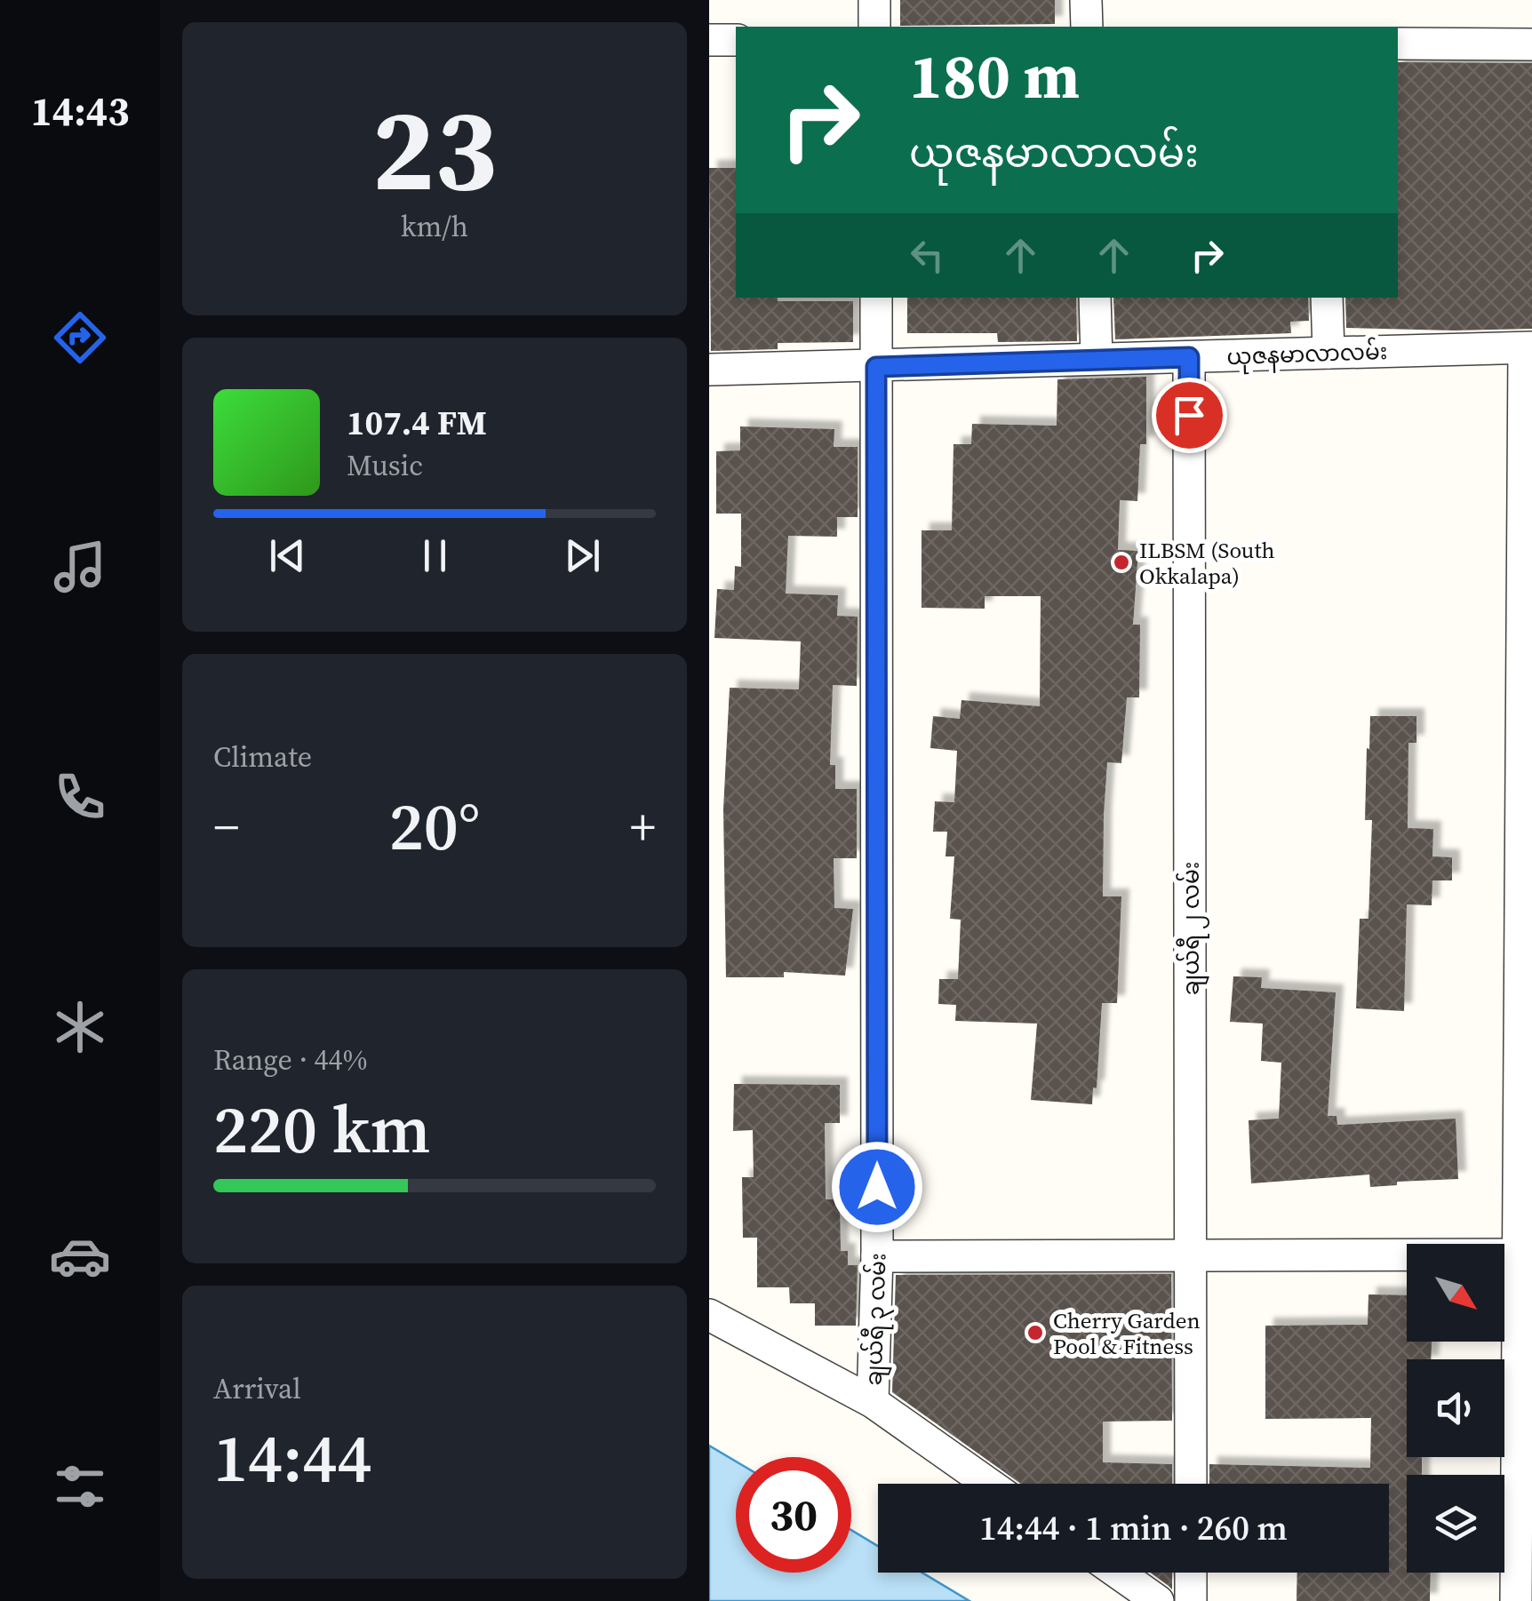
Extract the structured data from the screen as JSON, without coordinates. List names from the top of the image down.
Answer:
{
  "streets": {
    "street": ["ယုဇနမာလာလမ်း", "ချယ်ရီ ၂ လမ်း", "ချယ်ရီ ၃ လမ်း"]
  },
  "crossings": [
    ["ယုဇနမာလာလမ်း", "ချယ်ရီ ၂ လမ်း"],
    ["ယုဇနမာလာလမ်း", "ချယ်ရီ ၃ လမ်း"]
  ],
  "places": ["ILBSM (South Okkalapa)", "Cherry Garden Pool & Fitness"],
  "north": "bottom right",
  "page": {
    "tabs": "14:43",
    "tile": [
      ["23", "km/h"],
      "Climate",
      ["Range · 44%", "220 km"],
      ["Arrival", "14:44"]
    ],
    "turn": ["180 m", "ယုဇနမာလာလမ်း"],
    "song": ["107.4 FM", "Music"],
    "heat": ["−", "20°", "+"],
    "limit": "30",
    "trip": "14:44 · 1 min · 260 m"
  }
}
